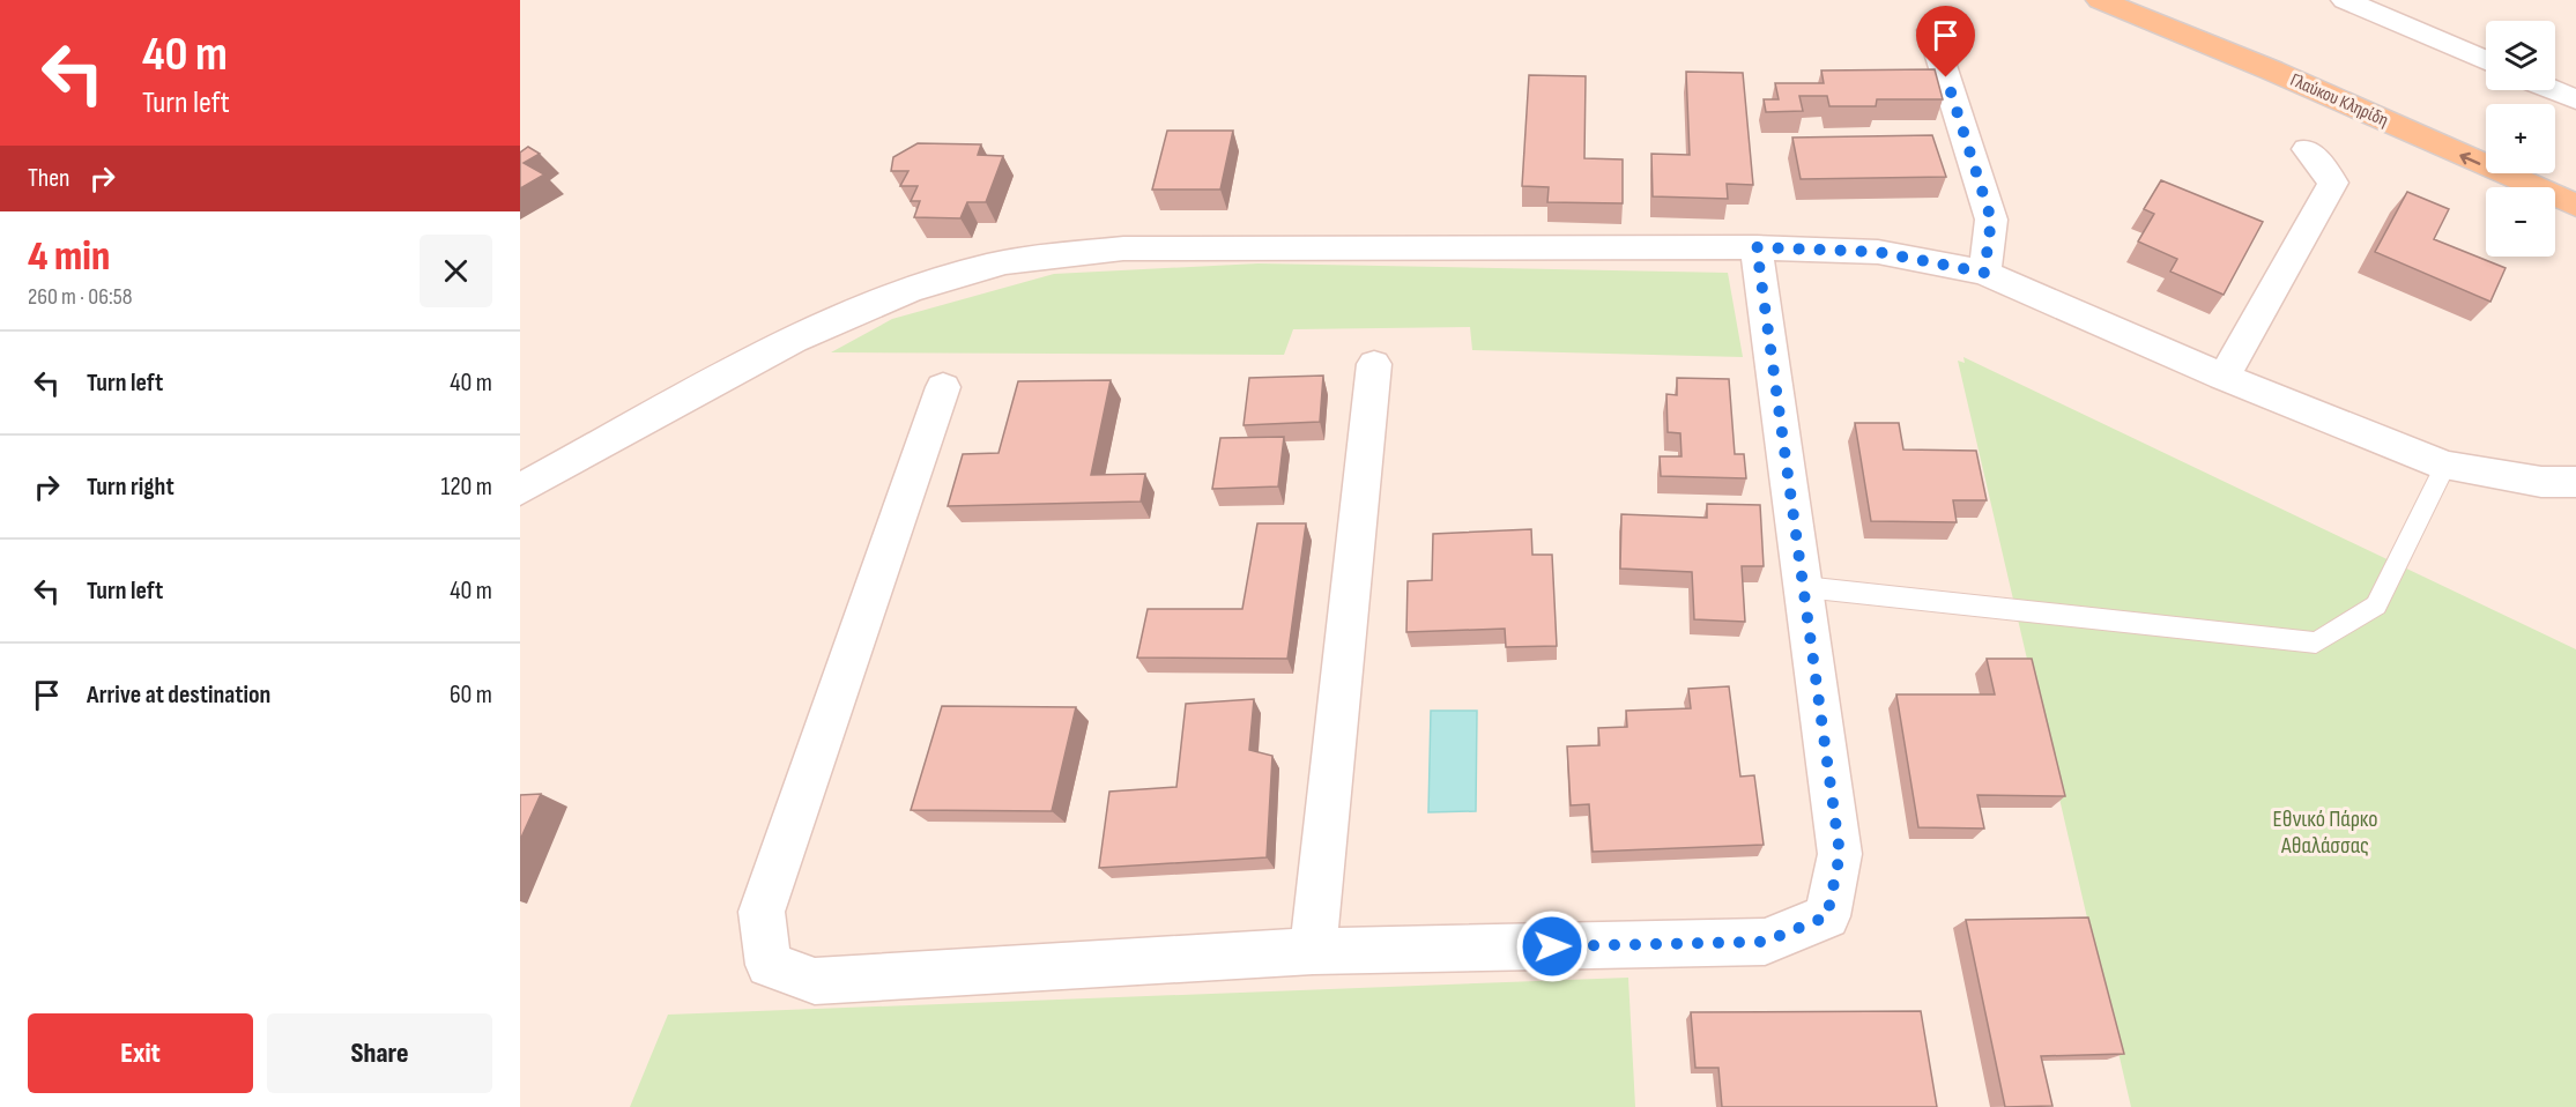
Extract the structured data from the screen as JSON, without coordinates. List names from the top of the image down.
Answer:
{
  "streets": {
    "main road": ["Γλαύκου Κληρίδη"]
  },
  "parks": ["Εθνικό Πάρκο Αθαλάσσας"],
  "page": {
    "turn": ["40 m", "Turn left"],
    "map_buttons": ["+", "−"],
    "then": "Then",
    "heading": ["4 min", "260 m · 06:58"],
    "list": [
      {
        "name": "Turn left",
        "value": "40 m"
      },
      {
        "name": "Turn right",
        "value": "120 m"
      },
      {
        "name": "Turn left",
        "value": "40 m"
      },
      {
        "name": "Arrive at destination",
        "value": "60 m"
      }
    ],
    "buttons": ["Exit", "Share"]
  }
}
